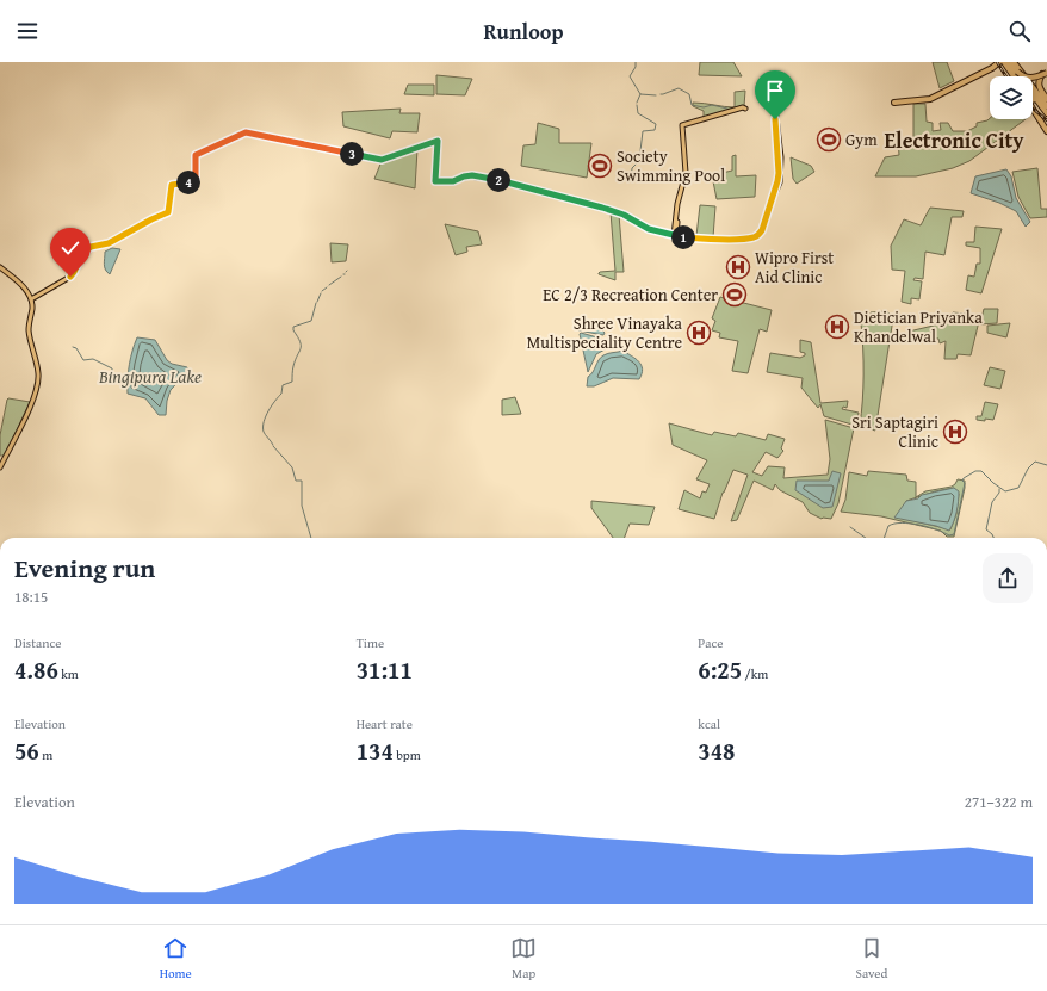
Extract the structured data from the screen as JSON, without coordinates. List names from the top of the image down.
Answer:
{
  "districts": ["Electronic City"],
  "water": ["Bingipura Lake"],
  "places": {
    "sports": ["Gym", "Society Swimming Pool", "EC 2/3 Recreation Center"],
    "hospital": [
      "Wipro First Aid Clinic",
      "Dietician Priyanka Khandelwal",
      "Shree Vinayaka Multispeciality Centre",
      "Sri Saptagiri Clinic"
    ]
  },
  "page": {
    "header": "Runloop",
    "pins": [
      "3",
      "2",
      "4",
      "1"
    ],
    "heading": ["Evening run", "18:15"],
    "stats": [
      ["Distance", "4.86 km"],
      ["Time", "31:11"],
      ["Pace", "6:25 /km"],
      ["Elevation", "56 m"],
      ["Heart rate", "134 bpm"],
      ["kcal", "348"]
    ],
    "chart": ["Elevation", "271–322 m"],
    "tabs": ["Home", "Map", "Saved"]
  }
}
